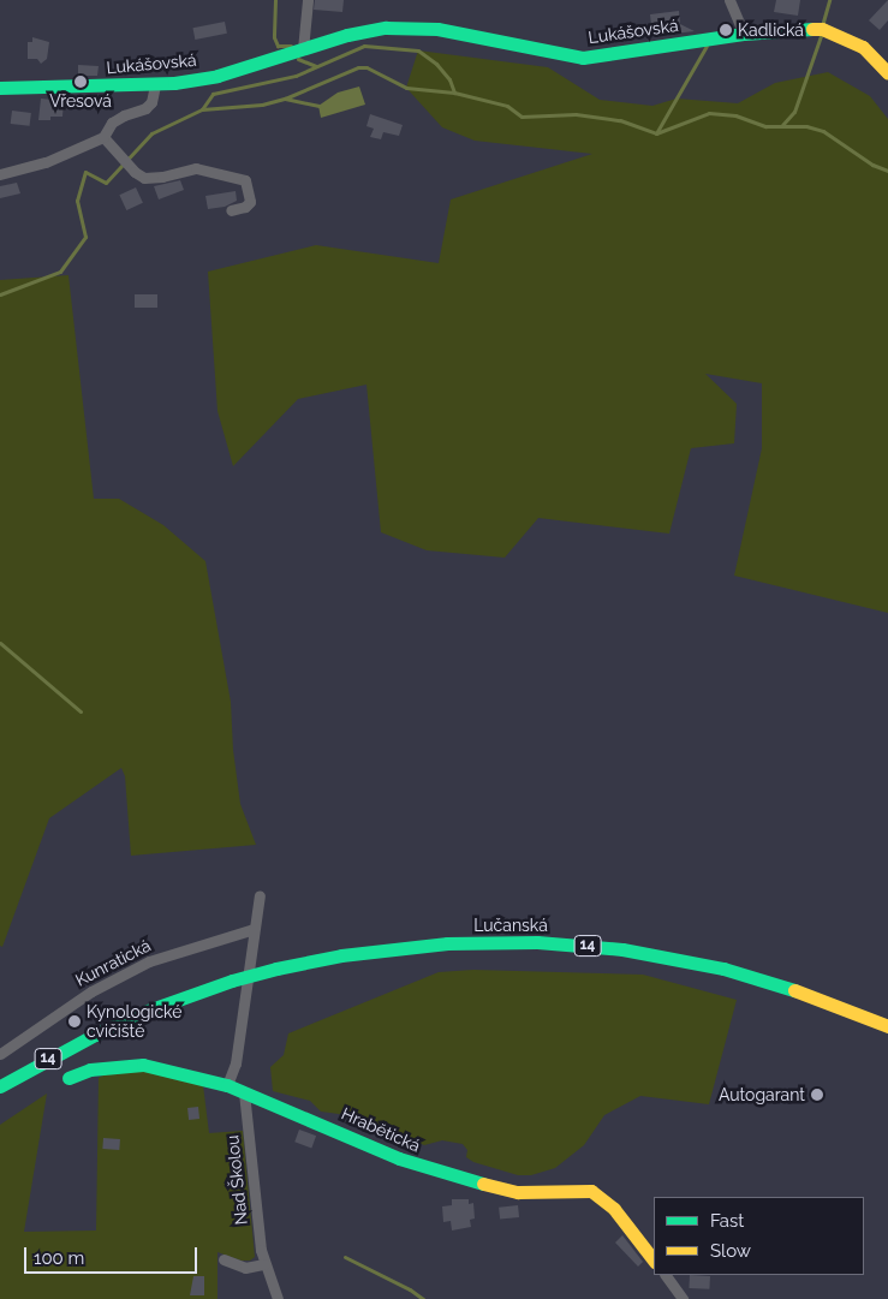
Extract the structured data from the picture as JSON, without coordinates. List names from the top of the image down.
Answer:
{
  "streets": {
    "street": [
      "Lukášovská",
      "Lučanská",
      "14",
      "Kunratická",
      "Hrabětická",
      "Nad Školou"
    ]
  },
  "crossings": [
    ["Hrabětická", "Nad Školou"]
  ],
  "places": [
    "Kadlická",
    "Vřesová",
    "Kynologické cvičiště",
    "Autogarant"
  ],
  "legend": ["Fast", "Slow"],
  "scale_bar": "100 m"
}
